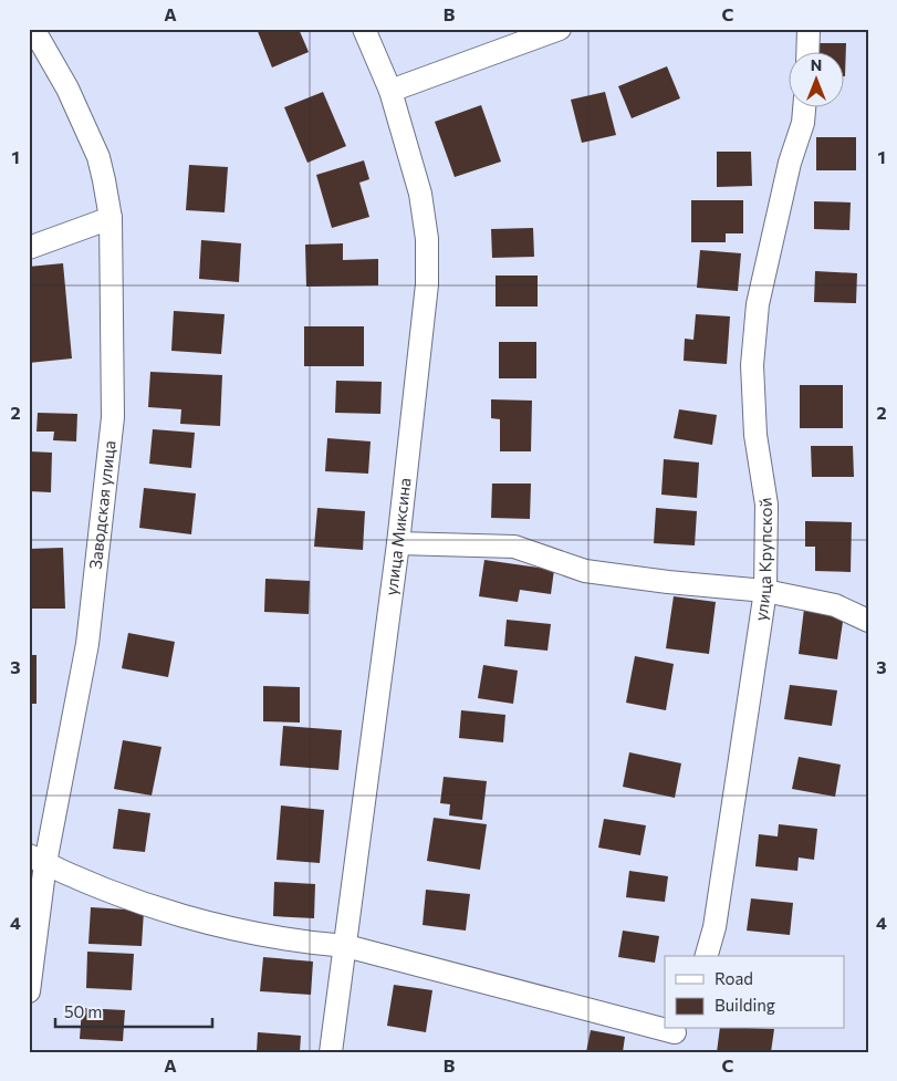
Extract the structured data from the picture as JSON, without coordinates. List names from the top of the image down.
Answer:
{
  "streets": {
    "street": ["Заводская улица", "улица Миксина", "улица Крупской"]
  },
  "legend": ["Road", "Building"],
  "scale_bar": "50 m",
  "north": "top",
  "grid": {
    "columns": ["A", "B", "C"],
    "rows": [
      "1",
      "2",
      "3",
      "4"
    ]
  }
}
